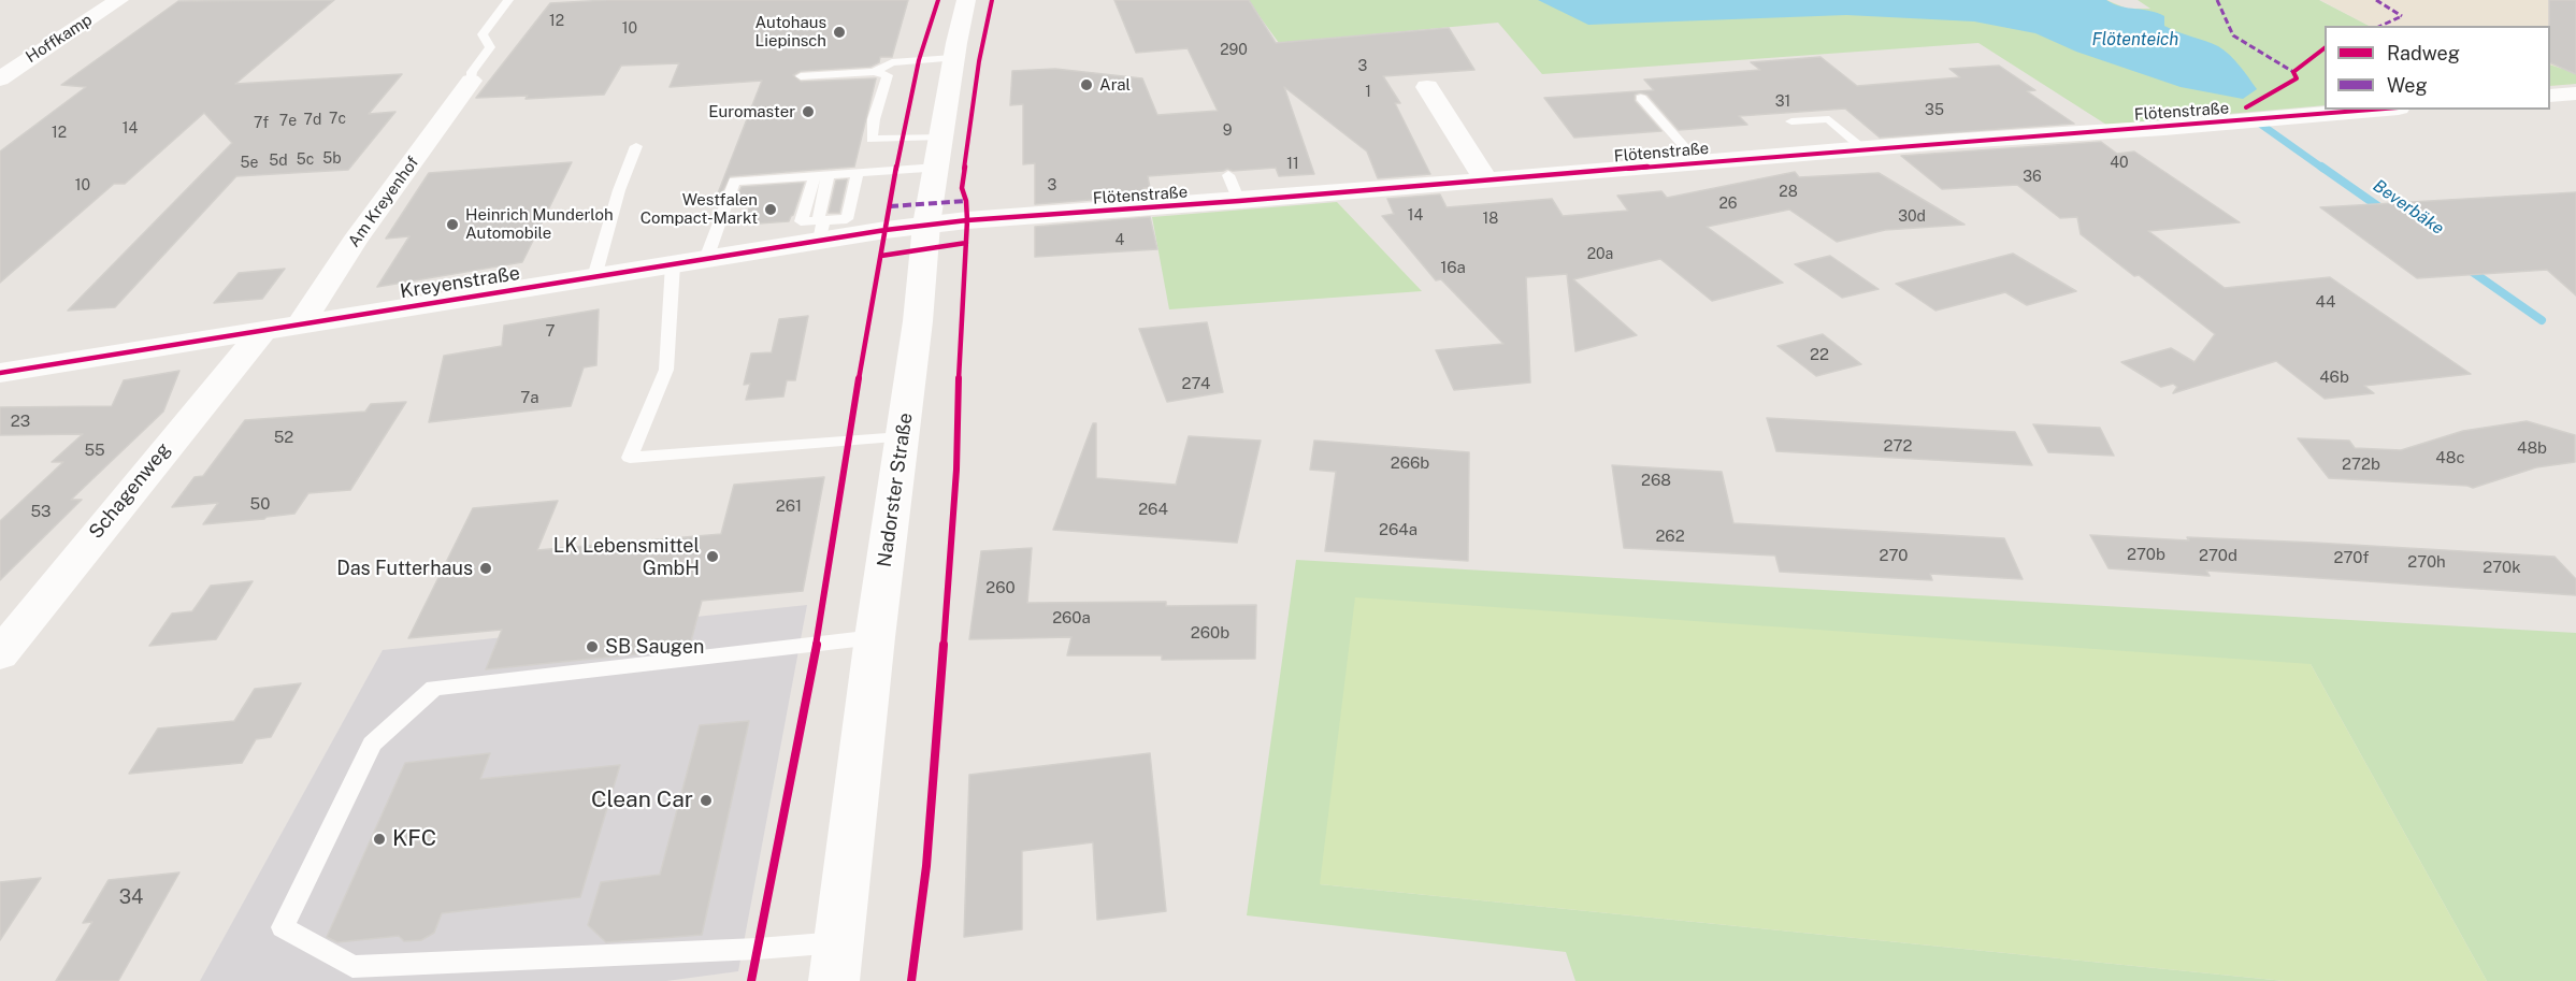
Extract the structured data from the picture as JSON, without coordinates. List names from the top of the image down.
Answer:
{
  "streets": {
    "street": [
      "Hoffkamp",
      "Flötenstraße",
      "Am Kreyenhof",
      "Kreyenstraße",
      "Nadorster Straße",
      "Schagenweg"
    ]
  },
  "crossings": [
    ["Flötenstraße", "Kreyenstraße"],
    ["Flötenstraße", "Nadorster Straße"],
    ["Am Kreyenhof", "Kreyenstraße"],
    ["Kreyenstraße", "Nadorster Straße"],
    ["Kreyenstraße", "Schagenweg"]
  ],
  "water": ["Flötenteich", "Beverbäke"],
  "places": [
    "Autohaus Liepinsch",
    "Aral",
    "Euromaster",
    "Westfalen Compact-Markt",
    "Heinrich Munderloh Automobile",
    "LK Lebensmittel GmbH",
    "Das Futterhaus",
    "SB Saugen",
    "Clean Car",
    "KFC"
  ],
  "house_numbers": [
    "12",
    "10",
    "290",
    "3",
    "1",
    "31",
    "35",
    "7c",
    "7d",
    "7e",
    "7f",
    "14",
    "9",
    "12",
    "5b",
    "5c",
    "5d",
    "5e",
    "40",
    "11",
    "36",
    "10",
    "3",
    "28",
    "26",
    "14",
    "30d",
    "18",
    "4",
    "20a",
    "16a",
    "44",
    "7",
    "22",
    "46b",
    "274",
    "7a",
    "23",
    "52",
    "272",
    "48b",
    "55",
    "48c",
    "266b",
    "272b",
    "268",
    "50",
    "261",
    "264",
    "53",
    "264a",
    "262",
    "270b",
    "270",
    "270d",
    "270f",
    "270h",
    "270k",
    "260",
    "260a",
    "260b",
    "34"
  ],
  "legend": ["Radweg", "Weg"]
}
